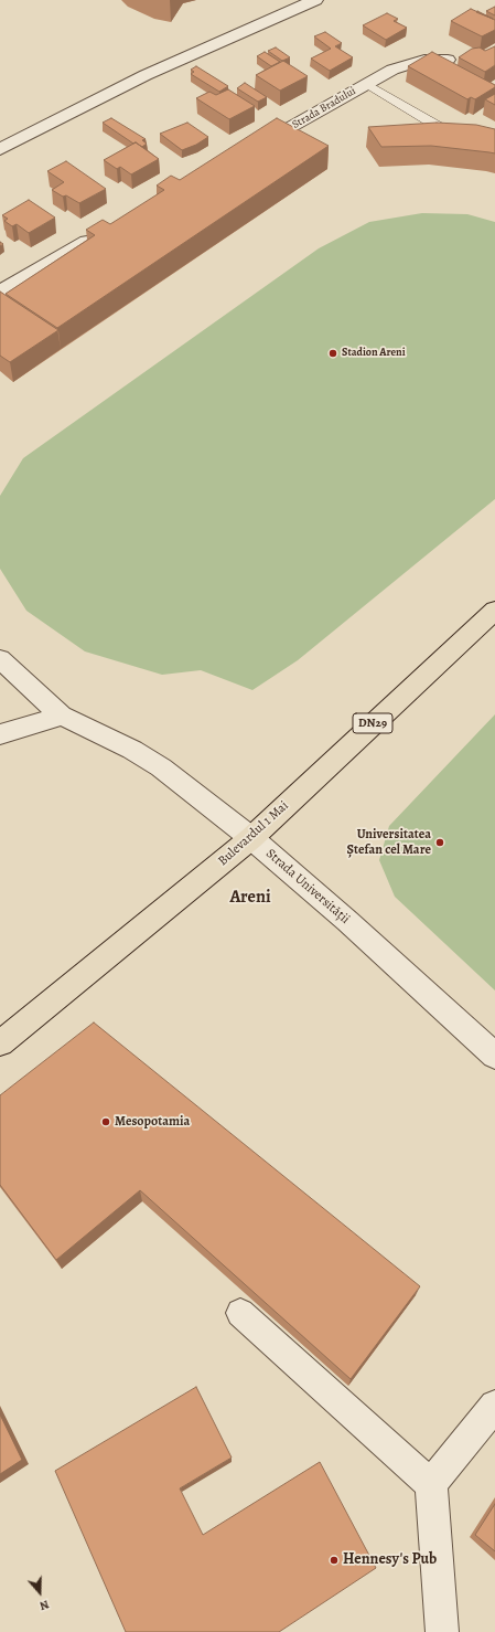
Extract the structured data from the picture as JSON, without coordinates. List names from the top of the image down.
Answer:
{
  "streets": {
    "main road": ["DN29", "Bulevardul 1 Mai"],
    "street": ["Strada Bradului", "Strada Universității"]
  },
  "crossings": [
    ["Bulevardul 1 Mai", "Strada Universității"]
  ],
  "districts": ["Areni"],
  "places": [
    "Stadion Areni",
    "Universitatea Ștefan cel Mare",
    "Mesopotamia",
    "Hennesy's Pub"
  ],
  "north": "bottom"
}
